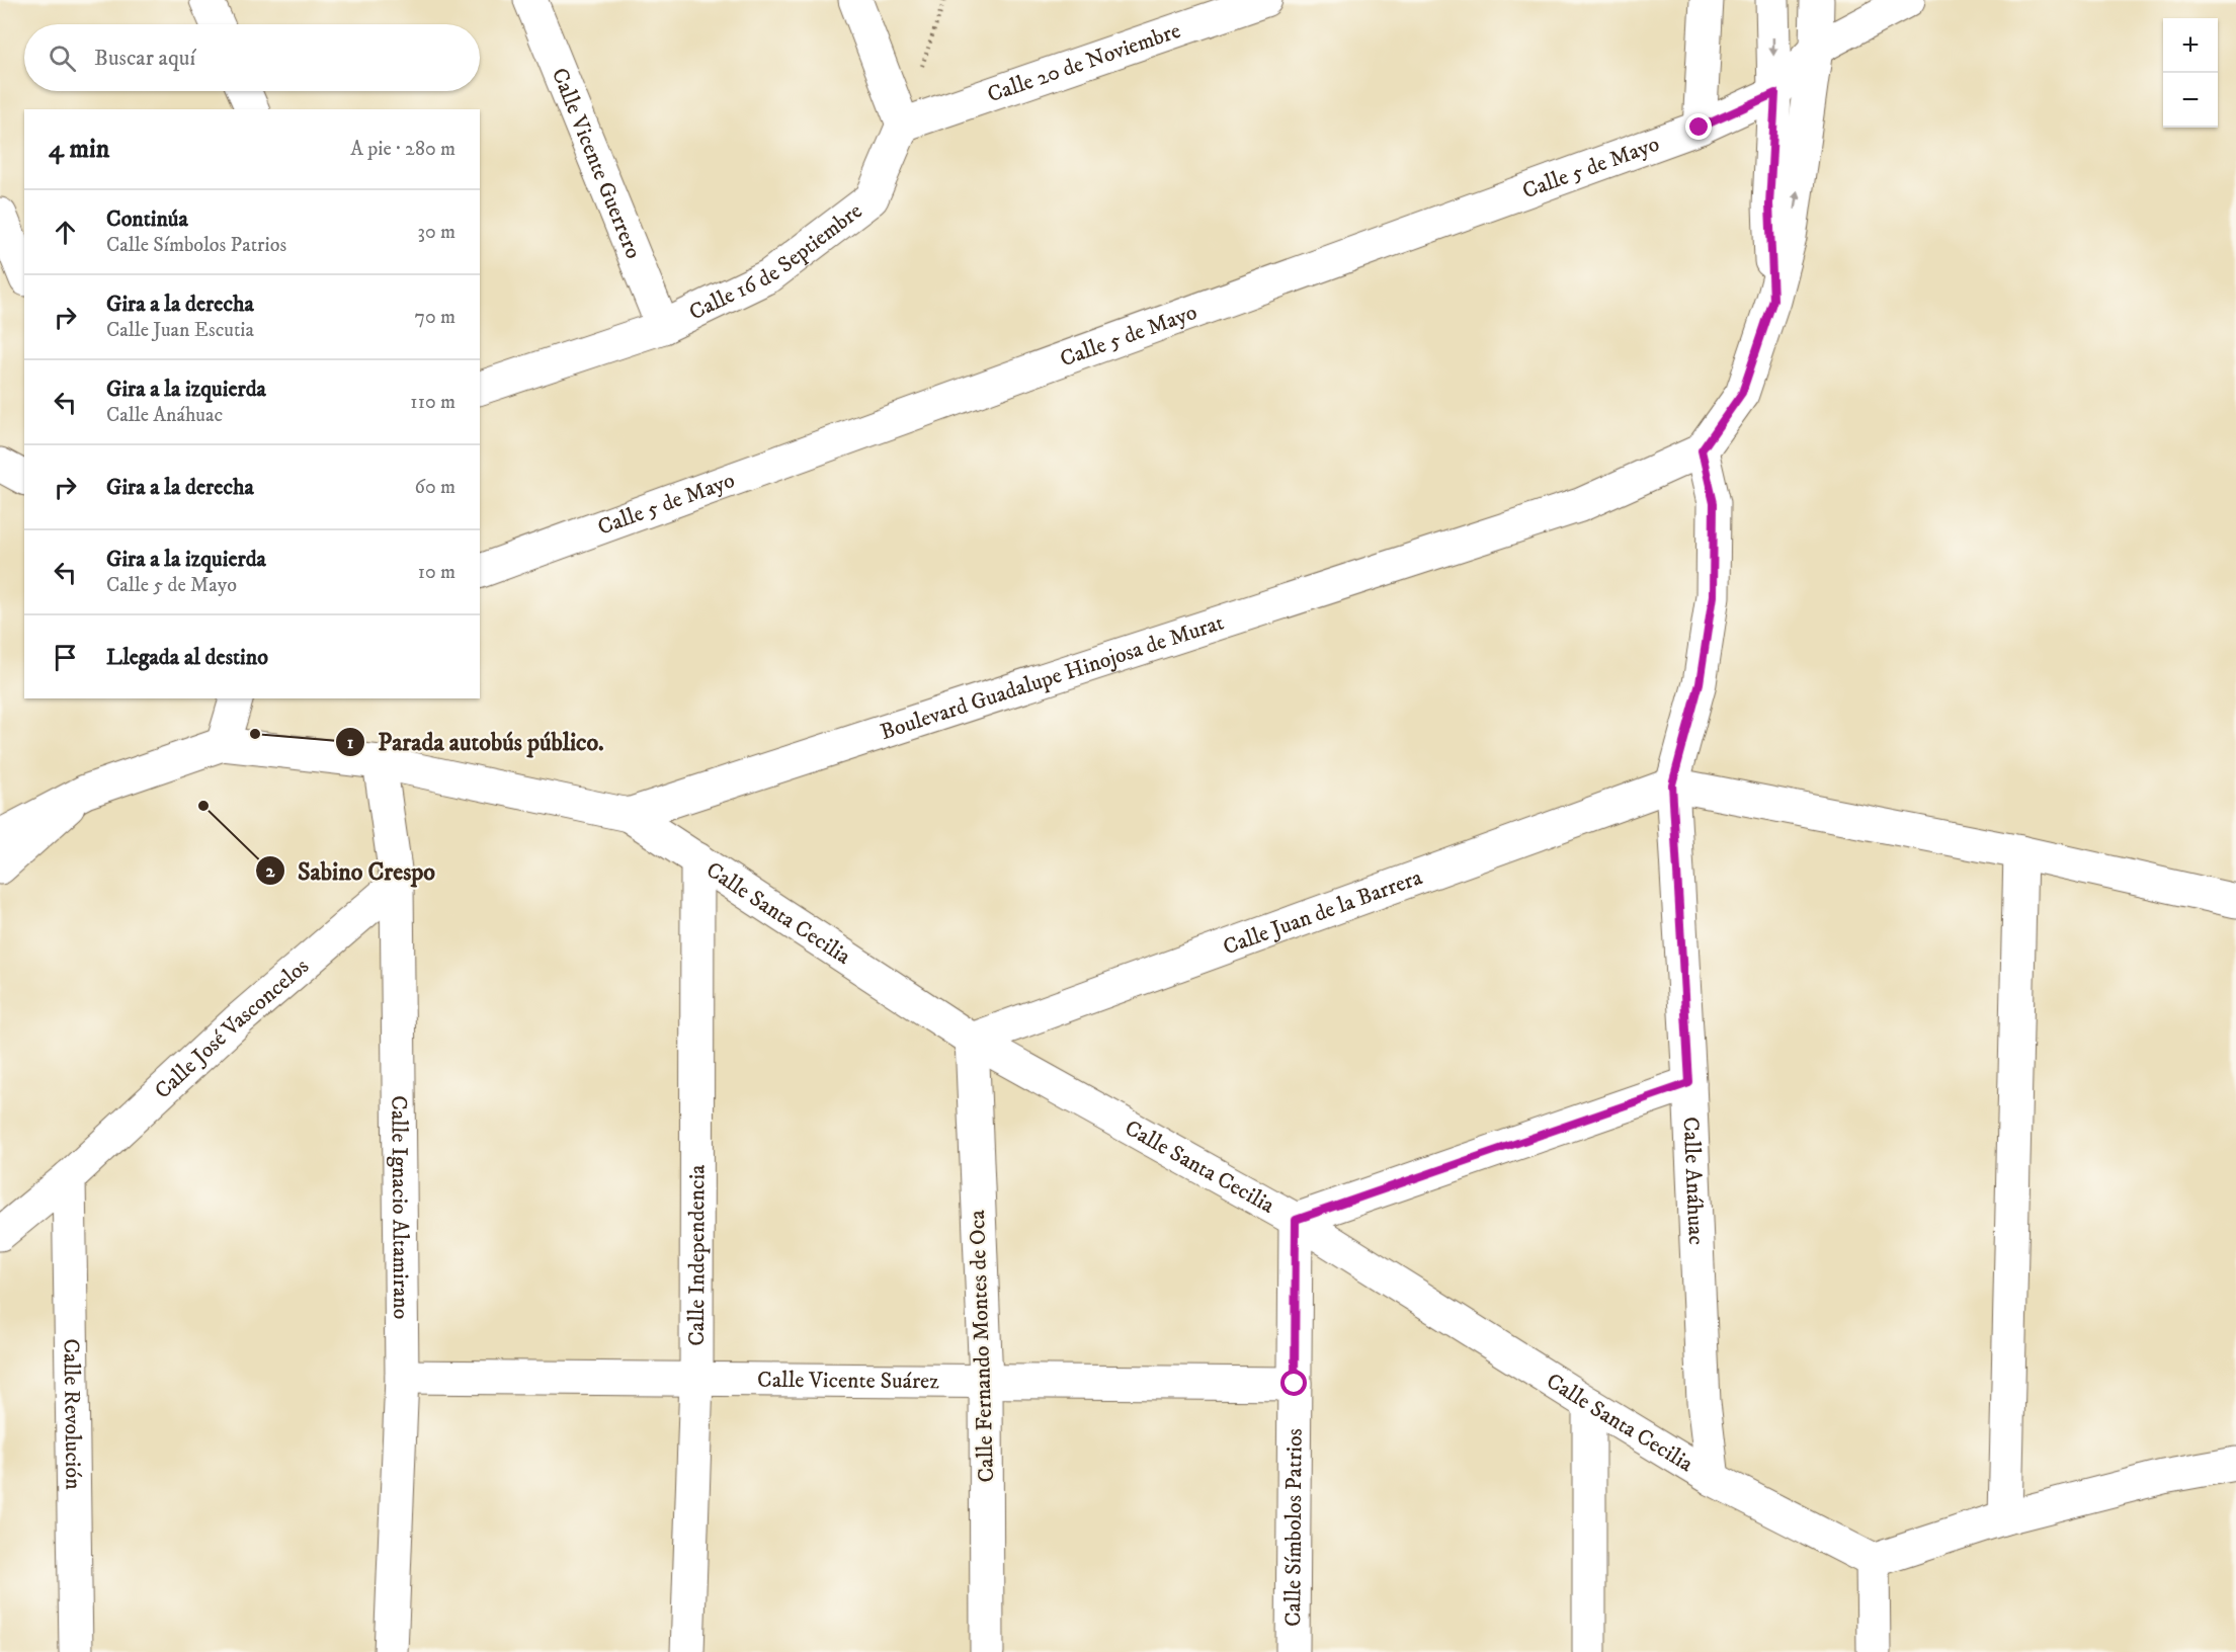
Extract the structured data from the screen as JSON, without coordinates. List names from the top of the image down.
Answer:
{
  "streets": {
    "street": [
      "Calle 20 de Noviembre",
      "Calle Vicente Guerrero",
      "Calle 5 de Mayo",
      "Calle 16 de Septiembre",
      "Boulevard Guadalupe Hinojosa de Murat",
      "Calle Juan de la Barrera",
      "Calle Santa Cecilia",
      "Calle José Vasconcelos",
      "Calle Anáhuac",
      "Calle Ignacio Altamirano",
      "Calle Independencia",
      "Calle Fernando Montes de Oca",
      "Calle Vicente Suárez",
      "Calle Revolución",
      "Calle Símbolos Patrios"
    ]
  },
  "crossings": [
    ["Calle 20 de Noviembre", "Calle 16 de Septiembre"],
    ["Calle Vicente Guerrero", "Calle 16 de Septiembre"],
    ["Boulevard Guadalupe Hinojosa de Murat", "Calle Santa Cecilia"],
    ["Boulevard Guadalupe Hinojosa de Murat", "Calle Anáhuac"],
    ["Boulevard Guadalupe Hinojosa de Murat", "Calle Ignacio Altamirano"],
    ["Calle Juan de la Barrera", "Calle Santa Cecilia"],
    ["Calle Juan de la Barrera", "Calle Anáhuac"],
    ["Calle Juan de la Barrera", "Calle Fernando Montes de Oca"],
    ["Calle Santa Cecilia", "Calle Anáhuac"],
    ["Calle Santa Cecilia", "Calle Independencia"],
    ["Calle Santa Cecilia", "Calle Fernando Montes de Oca"],
    ["Calle Santa Cecilia", "Calle Símbolos Patrios"],
    ["Calle José Vasconcelos", "Calle Ignacio Altamirano"],
    ["Calle José Vasconcelos", "Calle Revolución"],
    ["Calle Ignacio Altamirano", "Calle Vicente Suárez"],
    ["Calle Independencia", "Calle Vicente Suárez"],
    ["Calle Fernando Montes de Oca", "Calle Vicente Suárez"],
    ["Calle Vicente Suárez", "Calle Símbolos Patrios"]
  ],
  "places": ["Parada autobús público.", "Sabino Crespo"],
  "page": {
    "map_buttons": ["+", "−"],
    "search": "Buscar aquí",
    "heading": ["4 min", "A pie · 280 m"],
    "list": [
      ["Continúa", "Calle Símbolos Patrios", "30 m"],
      ["Gira a la derecha", "Calle Juan Escutia", "70 m"],
      ["Gira a la izquierda", "Calle Anáhuac", "110 m"],
      ["Gira a la derecha", "60 m"],
      ["Gira a la izquierda", "Calle 5 de Mayo", "10 m"],
      "Llegada al destino"
    ]
  }
}
